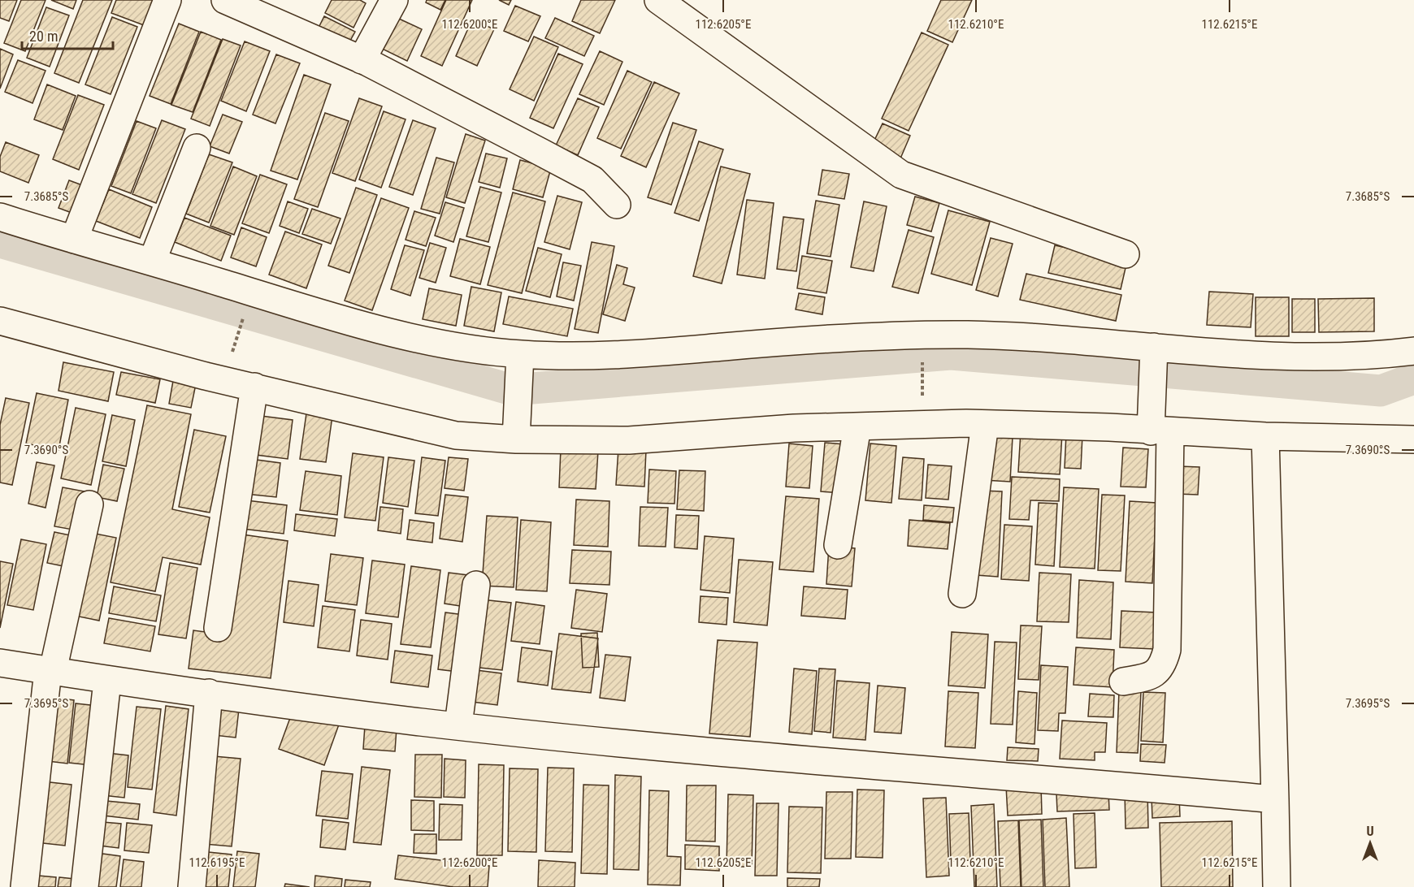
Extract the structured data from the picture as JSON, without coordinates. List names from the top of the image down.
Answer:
{
  "scale_bar": "20 m",
  "north": "top",
  "coordinates": [
    "112.6200°E",
    "112.6205°E",
    "112.6210°E",
    "112.6215°E",
    "7.3685°S",
    "7.3690°S",
    "7.3695°S",
    "112.6195°E"
  ]
}
